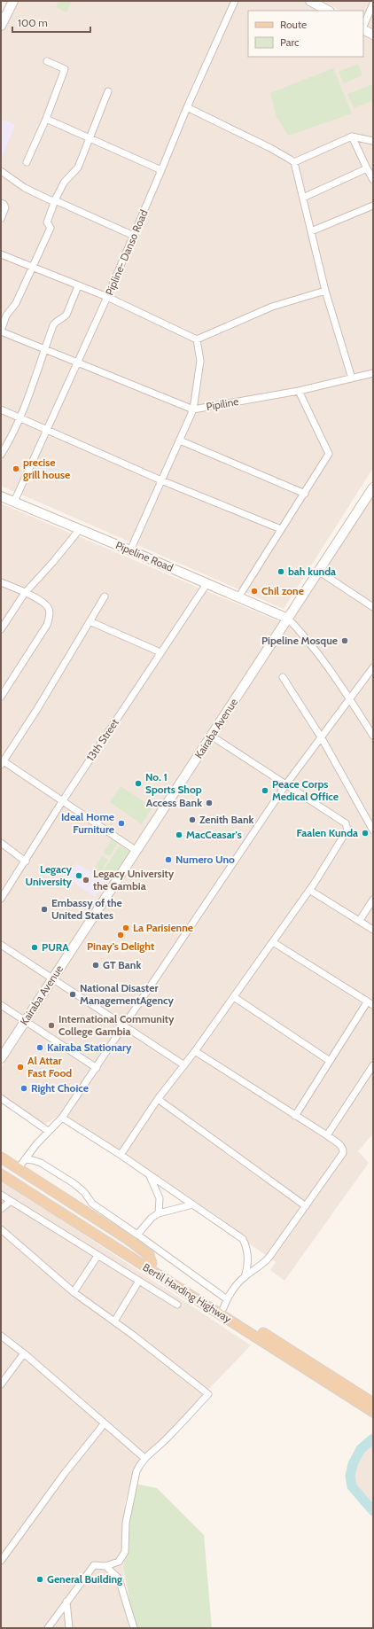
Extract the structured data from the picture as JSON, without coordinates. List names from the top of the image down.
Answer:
{
  "streets": {
    "main road": ["Bertil Harding Highway"],
    "street": [
      "Pipline- Danso Road",
      "Pipiline",
      "Pipeline Road",
      "Kairaba Avenue",
      "13th Street"
    ]
  },
  "crossings": [
    ["Pipline- Danso Road", "Pipiline"],
    ["Pipline- Danso Road", "Pipeline Road"],
    ["Pipeline Road", "Kairaba Avenue"],
    ["Pipeline Road", "13th Street"]
  ],
  "places": [
    "precise grill house",
    "bah kunda",
    "Chil zone",
    "Pipeline Mosque",
    "No. 1 Sports Shop",
    "Peace Corps Medical Office",
    "Access Bank",
    "Zenith Bank",
    "Ideal Home Furniture",
    "Faalen Kunda",
    "MacCeasar's",
    "Numero Uno",
    "Legacy University",
    "Legacy University the Gambia",
    "Embassy of the United States",
    "La Parisienne",
    "Pinay's Delight",
    "PURA",
    "GT Bank",
    "National Disaster ManagementAgency",
    "International Community College Gambia",
    "Kairaba Stationary",
    "Al Attar Fast Food",
    "Right Choice",
    "General Building"
  ],
  "legend": ["Route", "Parc"],
  "scale_bar": "100 m"
}
